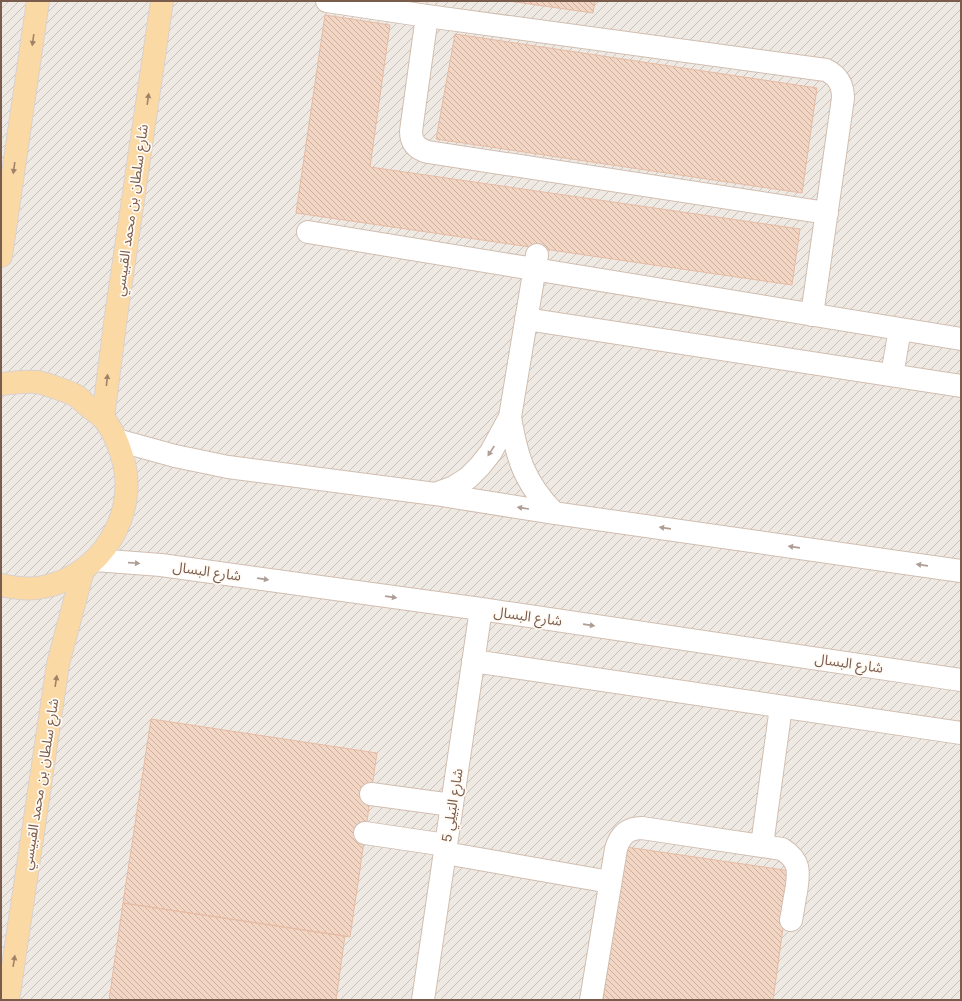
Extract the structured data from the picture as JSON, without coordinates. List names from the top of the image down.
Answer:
{
  "streets": {
    "main road": ["شارع سلطان بن محمد القبيسي"],
    "street": ["شارع البسال", "شارع البَيلِي 5"]
  },
  "crossings": [
    ["شارع سلطان بن محمد القبيسي", "شارع البسال"],
    ["شارع البسال", "شارع البَيلِي 5"]
  ],
  "one_way": ["شارع سلطان بن محمد القبيسي"]
}
